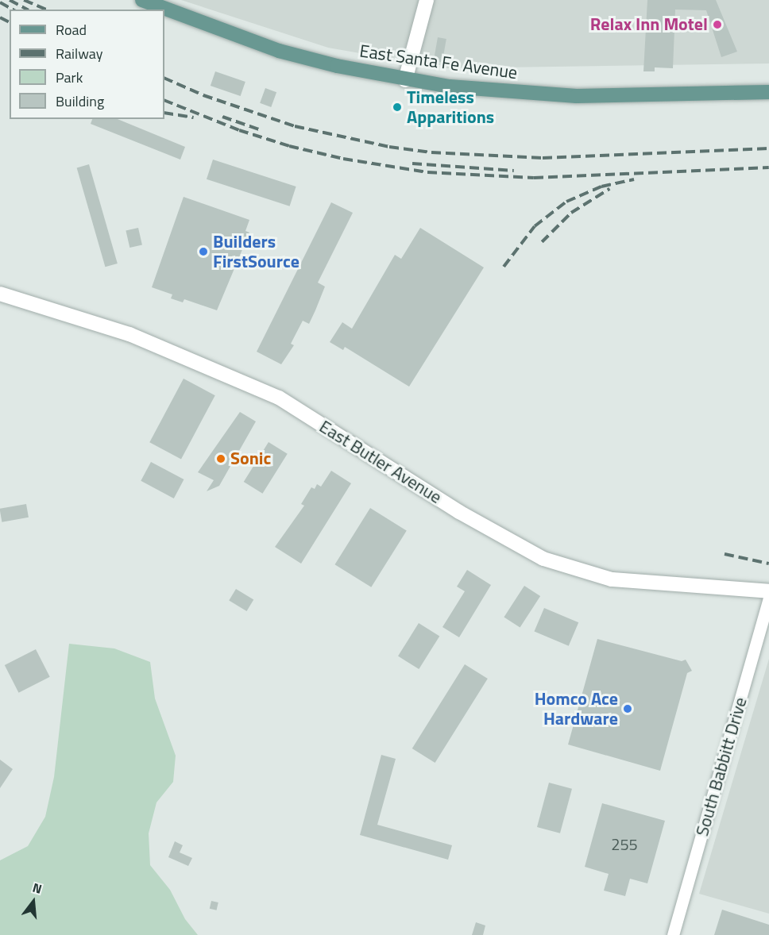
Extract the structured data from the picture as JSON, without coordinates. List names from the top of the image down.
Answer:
{
  "streets": {
    "main road": ["East Santa Fe Avenue", "East Butler Avenue"],
    "street": ["South Babbitt Drive"]
  },
  "places": [
    "Relax Inn Motel",
    "Timeless Apparitions",
    "Builders FirstSource",
    "Sonic",
    "Homco Ace Hardware"
  ],
  "house_numbers": ["255"],
  "legend": [
    "Road",
    "Railway",
    "Park",
    "Building"
  ],
  "north": "top"
}
